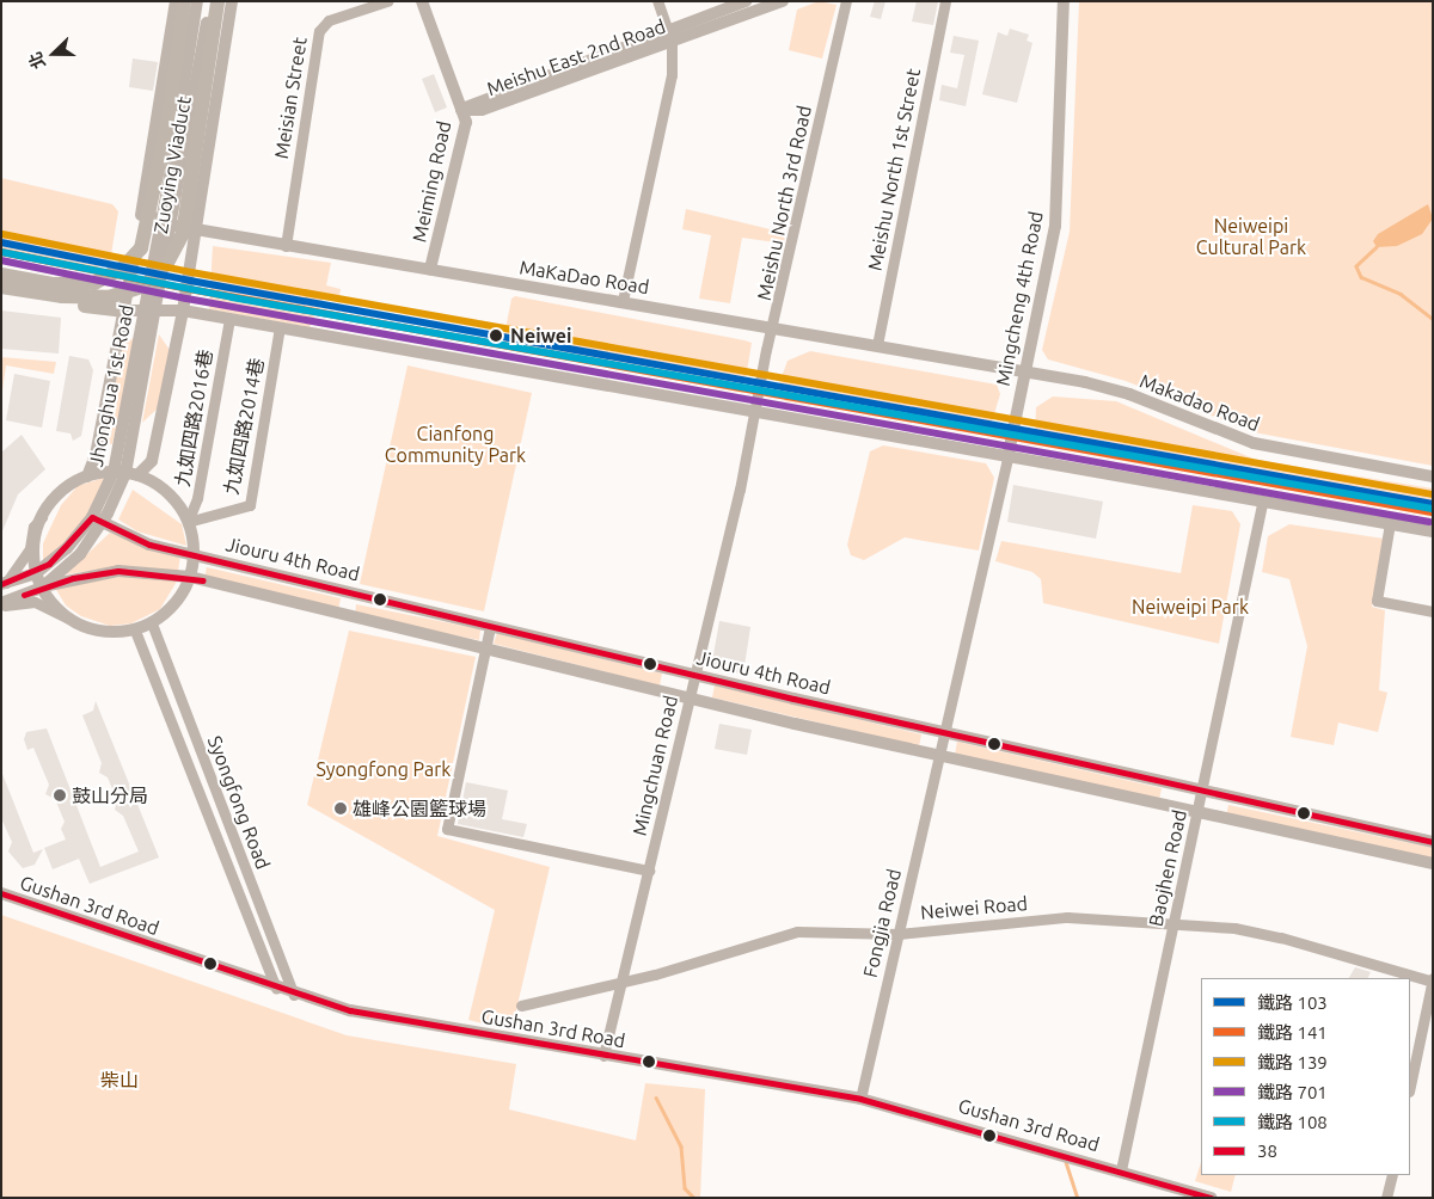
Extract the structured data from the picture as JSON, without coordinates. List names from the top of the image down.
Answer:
{
  "streets": {
    "main road": ["Zuoying Viaduct"],
    "street": [
      "Meishu East 2nd Road",
      "Meisian Street",
      "Meishu North 1st Street",
      "Meiming Road",
      "Meishu North 3rd Road",
      "MaKaDao Road",
      "Mingcheng 4th Road",
      "Jhonghua 1st Road",
      "Makadao Road",
      "九如四路2016巷",
      "九如四路2014巷",
      "Jiouru 4th Road",
      "Mingchuan Road",
      "Syongfong Road",
      "Baojhen Road",
      "Gushan 3rd Road",
      "Neiwei Road",
      "Fongjia Road"
    ]
  },
  "crossings": [
    ["Meishu East 2nd Road", "Meiming Road"],
    ["Meisian Street", "MaKaDao Road"],
    ["Meishu North 1st Street", "MaKaDao Road"],
    ["Meiming Road", "MaKaDao Road"],
    ["Meishu North 3rd Road", "MaKaDao Road"],
    ["Meishu North 3rd Road", "Mingchuan Road"],
    ["MaKaDao Road", "Mingcheng 4th Road"],
    ["MaKaDao Road", "Jhonghua 1st Road"],
    ["MaKaDao Road", "Makadao Road"],
    ["Mingcheng 4th Road", "Makadao Road"],
    ["Jhonghua 1st Road", "Jiouru 4th Road"],
    ["九如四路2016巷", "九如四路2014巷"],
    ["Jiouru 4th Road", "Mingchuan Road"],
    ["Jiouru 4th Road", "Baojhen Road"],
    ["Jiouru 4th Road", "Fongjia Road"],
    ["Mingchuan Road", "Gushan 3rd Road"],
    ["Mingchuan Road", "Neiwei Road"],
    ["Syongfong Road", "Gushan 3rd Road"],
    ["Baojhen Road", "Gushan 3rd Road"],
    ["Baojhen Road", "Neiwei Road"],
    ["Gushan 3rd Road", "Fongjia Road"],
    ["Neiwei Road", "Fongjia Road"]
  ],
  "parks": [
    "Neiweipi Cultural Park",
    "Cianfong Community Park",
    "Neiweipi Park",
    "Syongfong Park",
    "柴山"
  ],
  "places": ["Neiwei", "鼓山分局", "雄峰公園籃球場"],
  "lines": [
    "rail line 139",
    "rail line 103",
    "rail line 141",
    "rail line 108",
    "rail line 701",
    "transit line 38"
  ],
  "legend": [
    "鐵路 103",
    "鐵路 141",
    "鐵路 139",
    "鐵路 701",
    "鐵路 108",
    "38"
  ],
  "north": "left"
}
